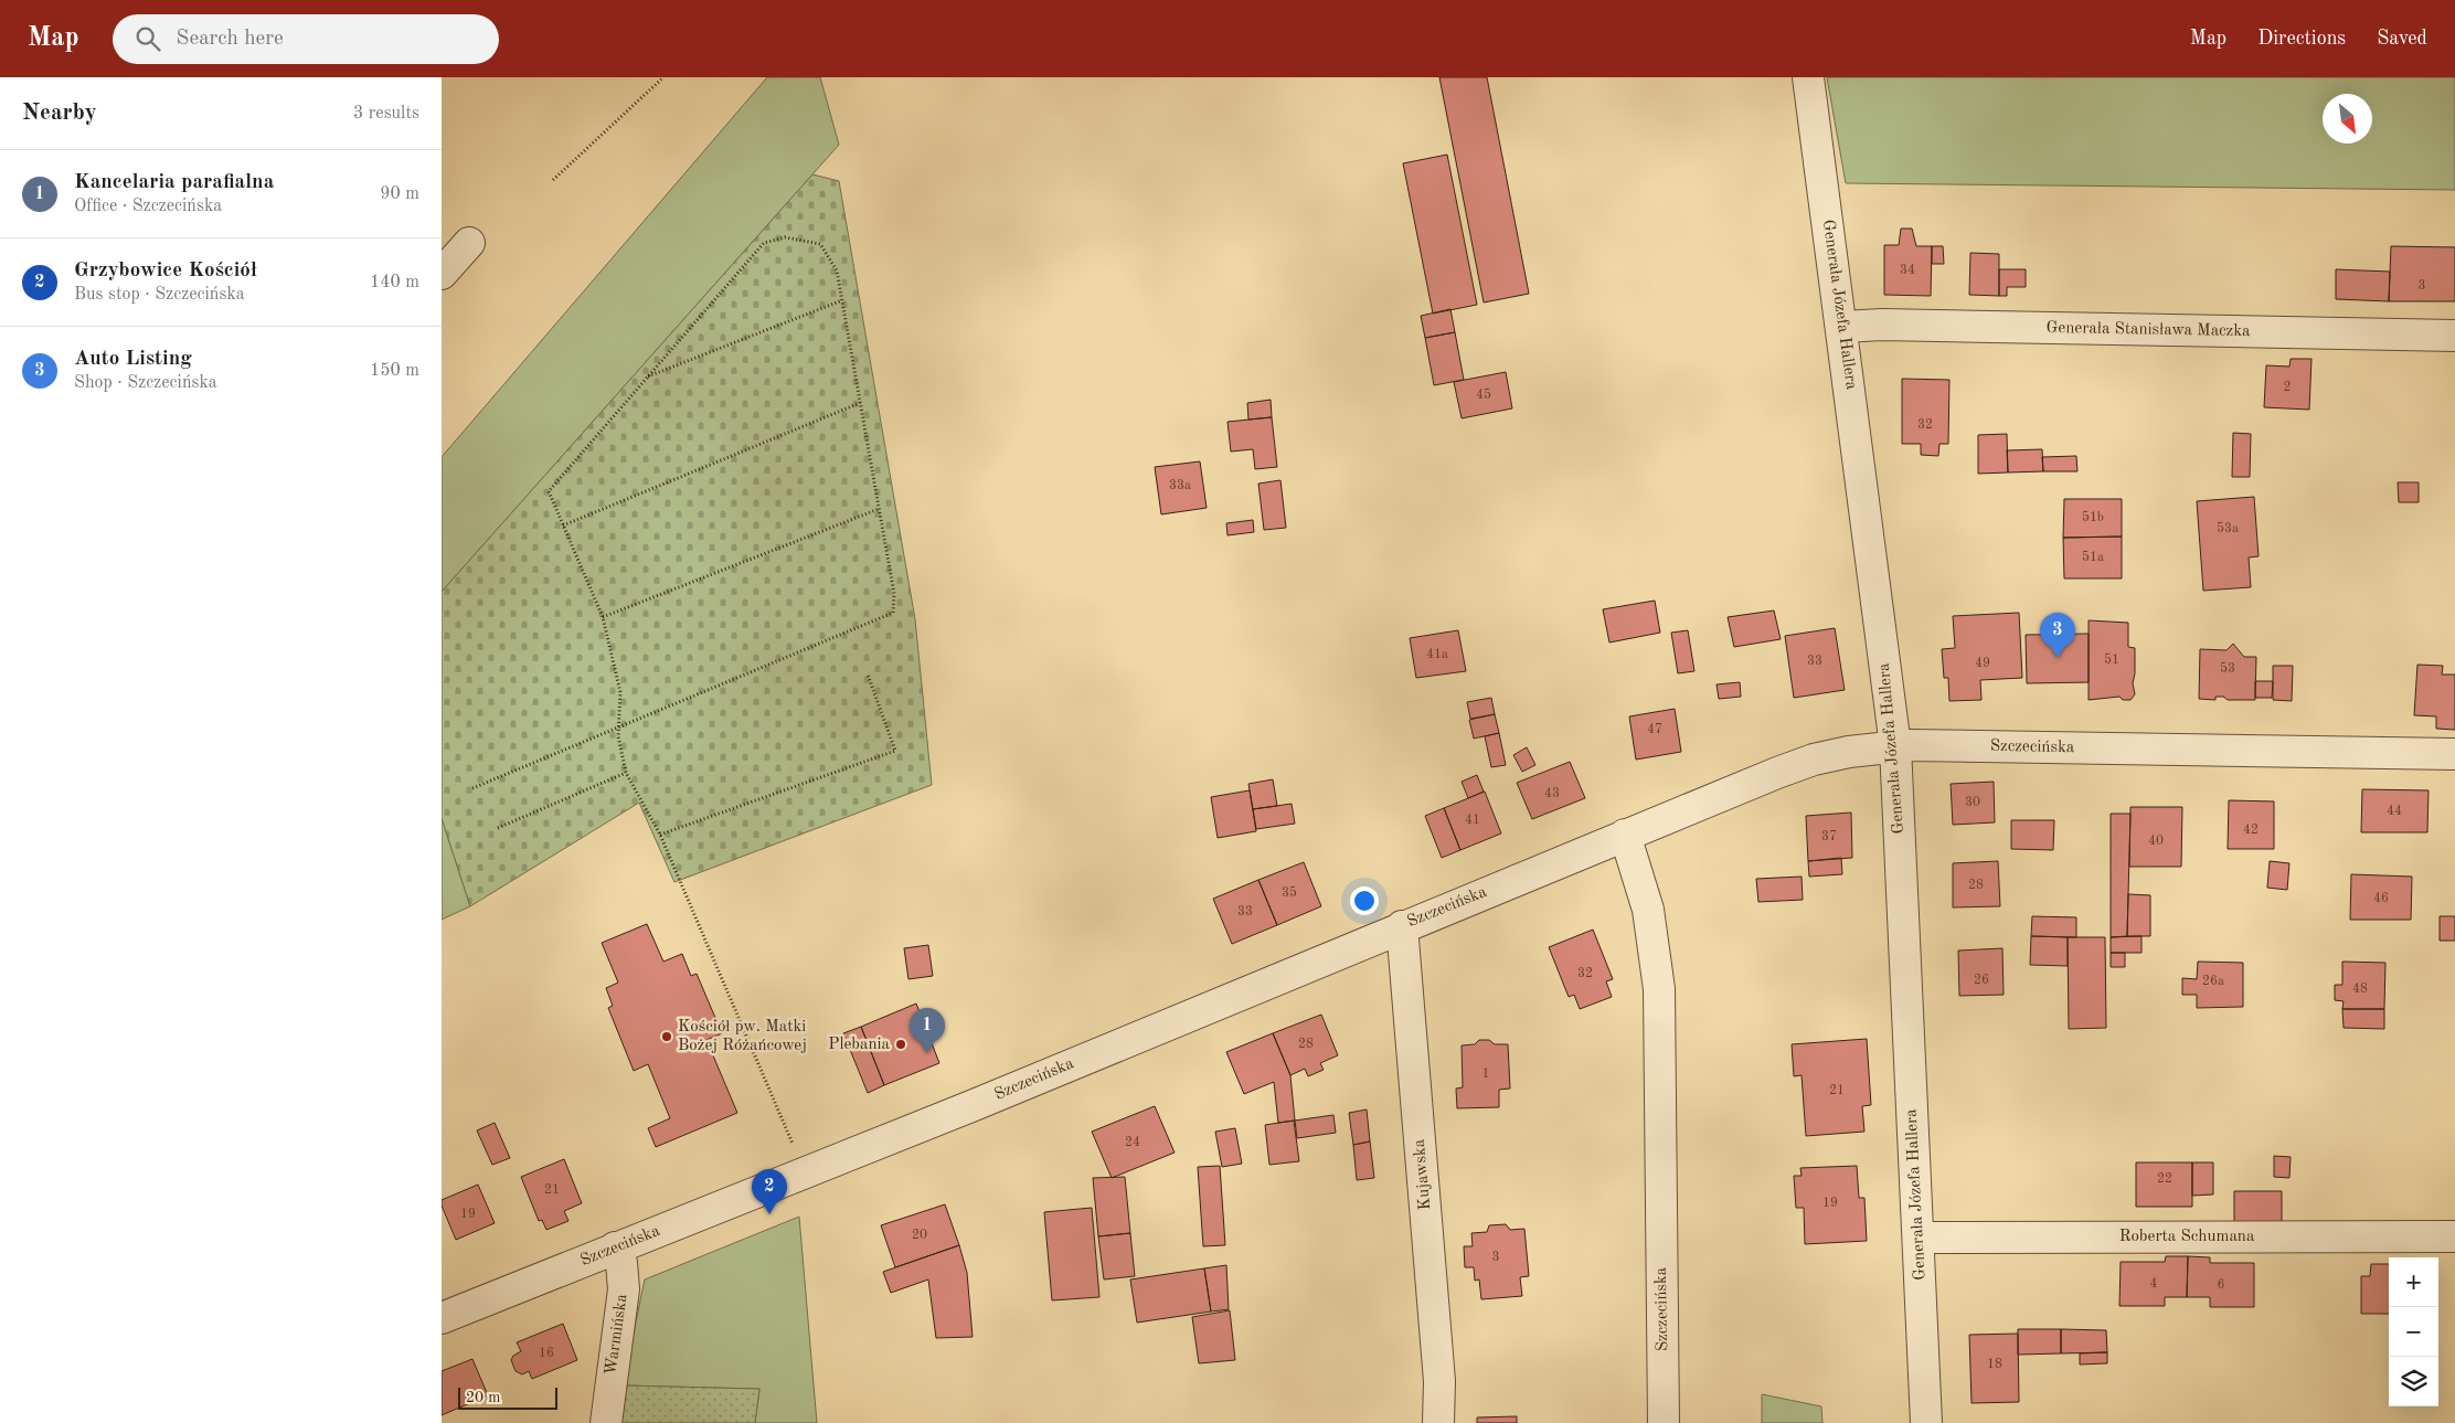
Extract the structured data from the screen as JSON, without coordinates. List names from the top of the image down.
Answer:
{
  "streets": {
    "street": [
      "Generała Józefa Hallera",
      "Generała Stanisława Maczka",
      "Szczecińska",
      "Kujawska",
      "Roberta Schumana",
      "Warmińska"
    ]
  },
  "crossings": [
    ["Generała Józefa Hallera", "Generała Stanisława Maczka"],
    ["Generała Józefa Hallera", "Szczecińska"],
    ["Generała Józefa Hallera", "Roberta Schumana"],
    ["Szczecińska", "Kujawska"],
    ["Szczecińska", "Warmińska"]
  ],
  "places": ["Kościół pw. Matki Bożej Różańcowej", "Plebania"],
  "house_numbers": [
    "34",
    "3",
    "2",
    "45",
    "32",
    "33a",
    "51b",
    "53a",
    "51a",
    "41a",
    "51",
    "33",
    "49",
    "53",
    "47",
    "43",
    "30",
    "44",
    "41",
    "42",
    "37",
    "40",
    "28",
    "35",
    "46",
    "33",
    "32",
    "26",
    "26a",
    "48",
    "28",
    "1",
    "21",
    "24",
    "22",
    "21",
    "19",
    "19",
    "20",
    "3",
    "4",
    "6",
    "16",
    "18"
  ],
  "scale_bar": "20 m",
  "north": "bottom right",
  "page": {
    "header": "Map",
    "search": "Search here",
    "nav": ["Map", "Directions", "Saved"],
    "heading": ["Nearby", "3 results"],
    "list": [
      {
        "mark": "1",
        "name": "Kancelaria parafialna",
        "note": "Office · Szczecińska",
        "value": "90 m"
      },
      {
        "mark": "2",
        "name": "Grzybowice Kościół",
        "note": "Bus stop · Szczecińska",
        "value": "140 m"
      },
      {
        "mark": "3",
        "name": "Auto Listing",
        "note": "Shop · Szczecińska",
        "value": "150 m"
      }
    ],
    "pins": ["3", "1", "2"],
    "map_buttons": ["+", "−"],
    "scale": "20 m"
  }
}
